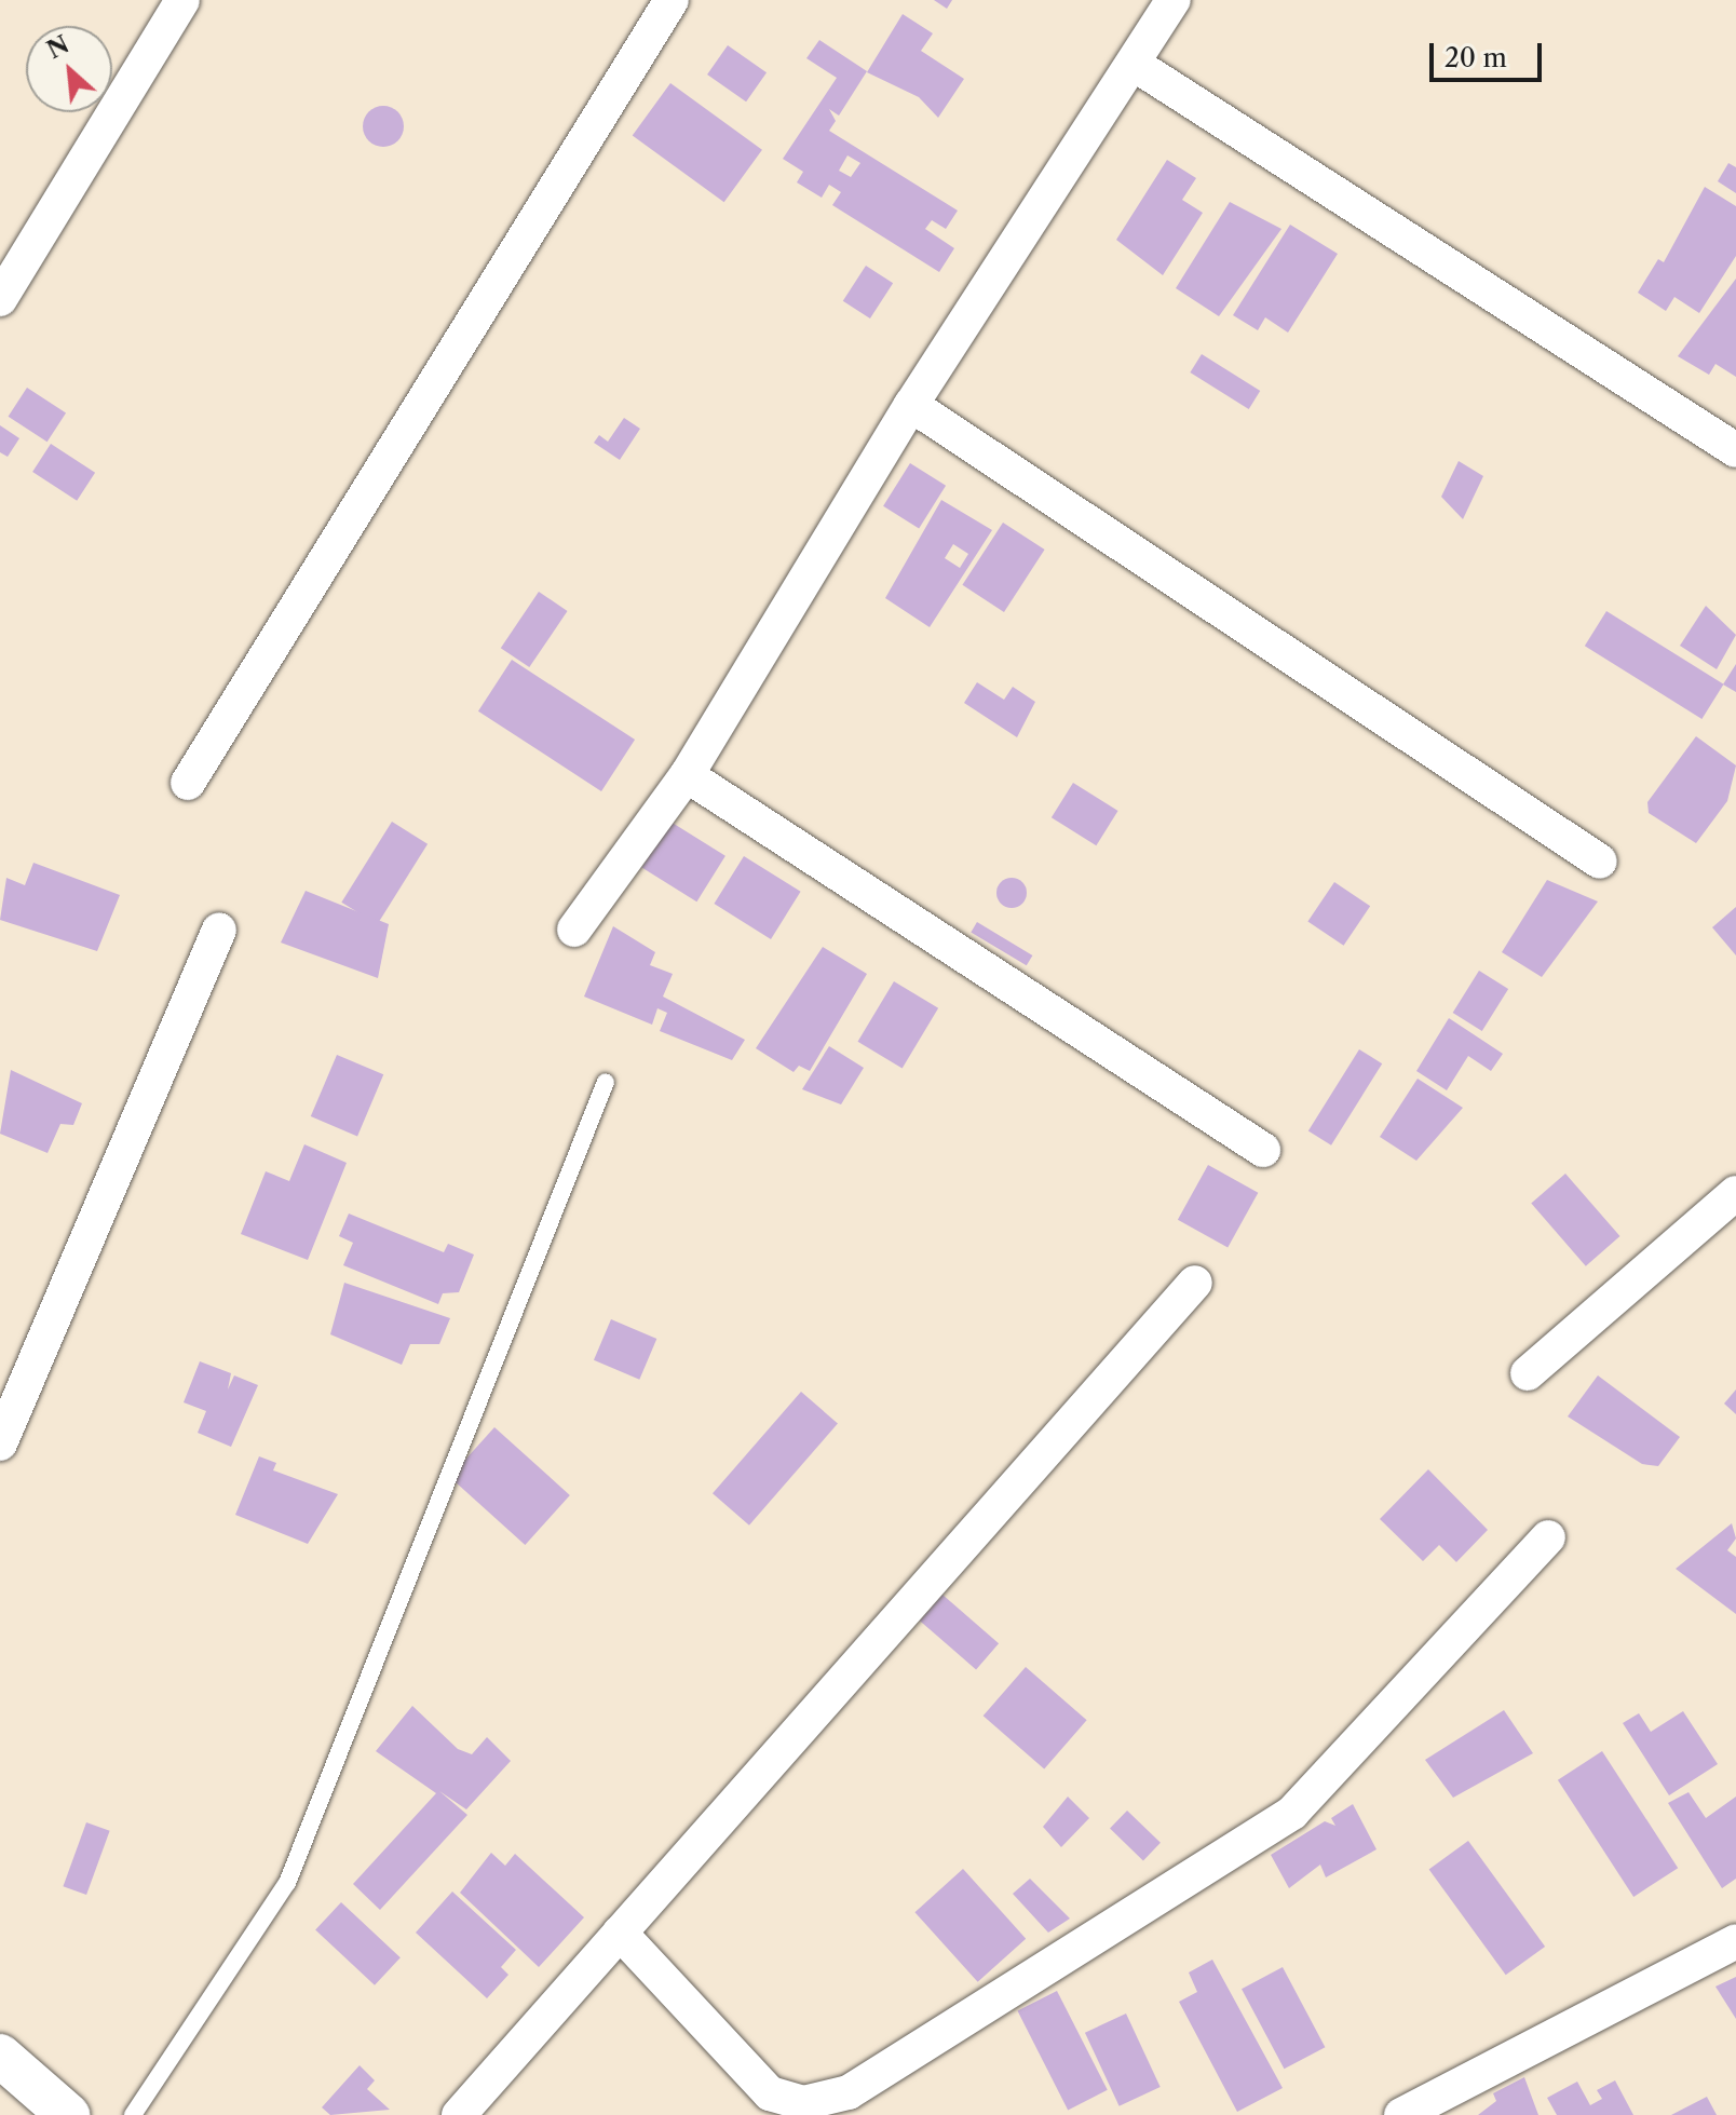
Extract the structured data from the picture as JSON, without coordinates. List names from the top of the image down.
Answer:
{
  "scale_bar": "20 m",
  "north": "top left"
}
